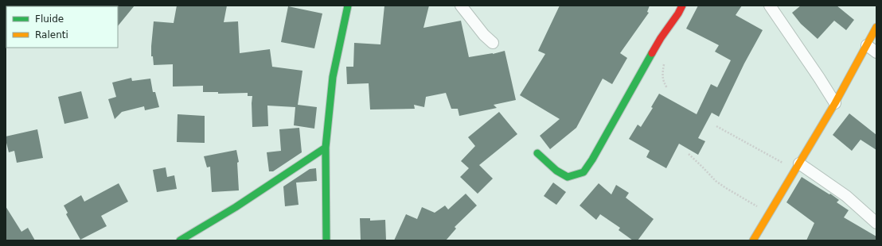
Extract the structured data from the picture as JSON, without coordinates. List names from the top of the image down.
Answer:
{
  "legend": ["Fluide", "Ralenti"]
}
